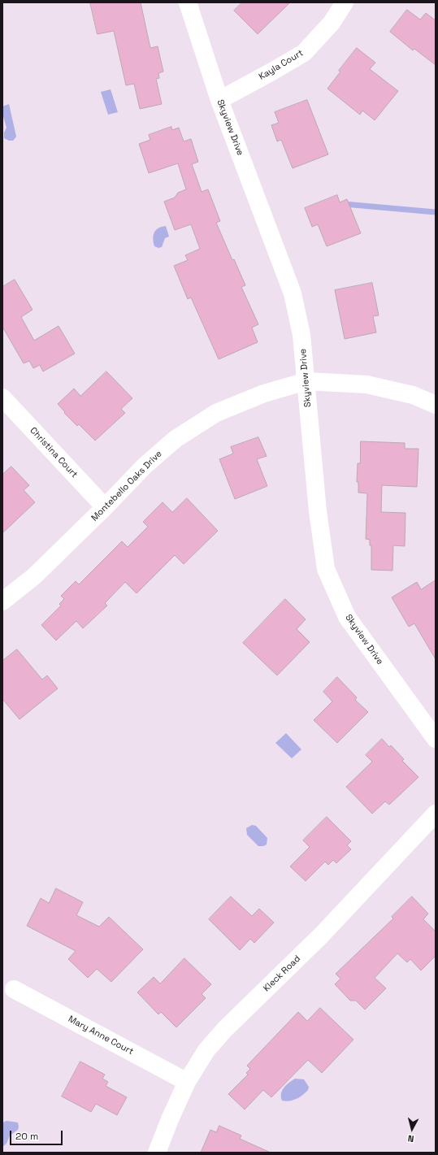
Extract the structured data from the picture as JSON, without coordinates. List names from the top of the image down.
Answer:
{
  "streets": {
    "street": [
      "Kayla Court",
      "Skyview Drive",
      "Christina Court",
      "Montebello Oaks Drive",
      "Kleck Road",
      "Mary Anne Court"
    ]
  },
  "crossings": [
    ["Kayla Court", "Skyview Drive"],
    ["Skyview Drive", "Montebello Oaks Drive"],
    ["Christina Court", "Montebello Oaks Drive"],
    ["Kleck Road", "Mary Anne Court"]
  ],
  "scale_bar": "20 m",
  "north": "bottom"
}
